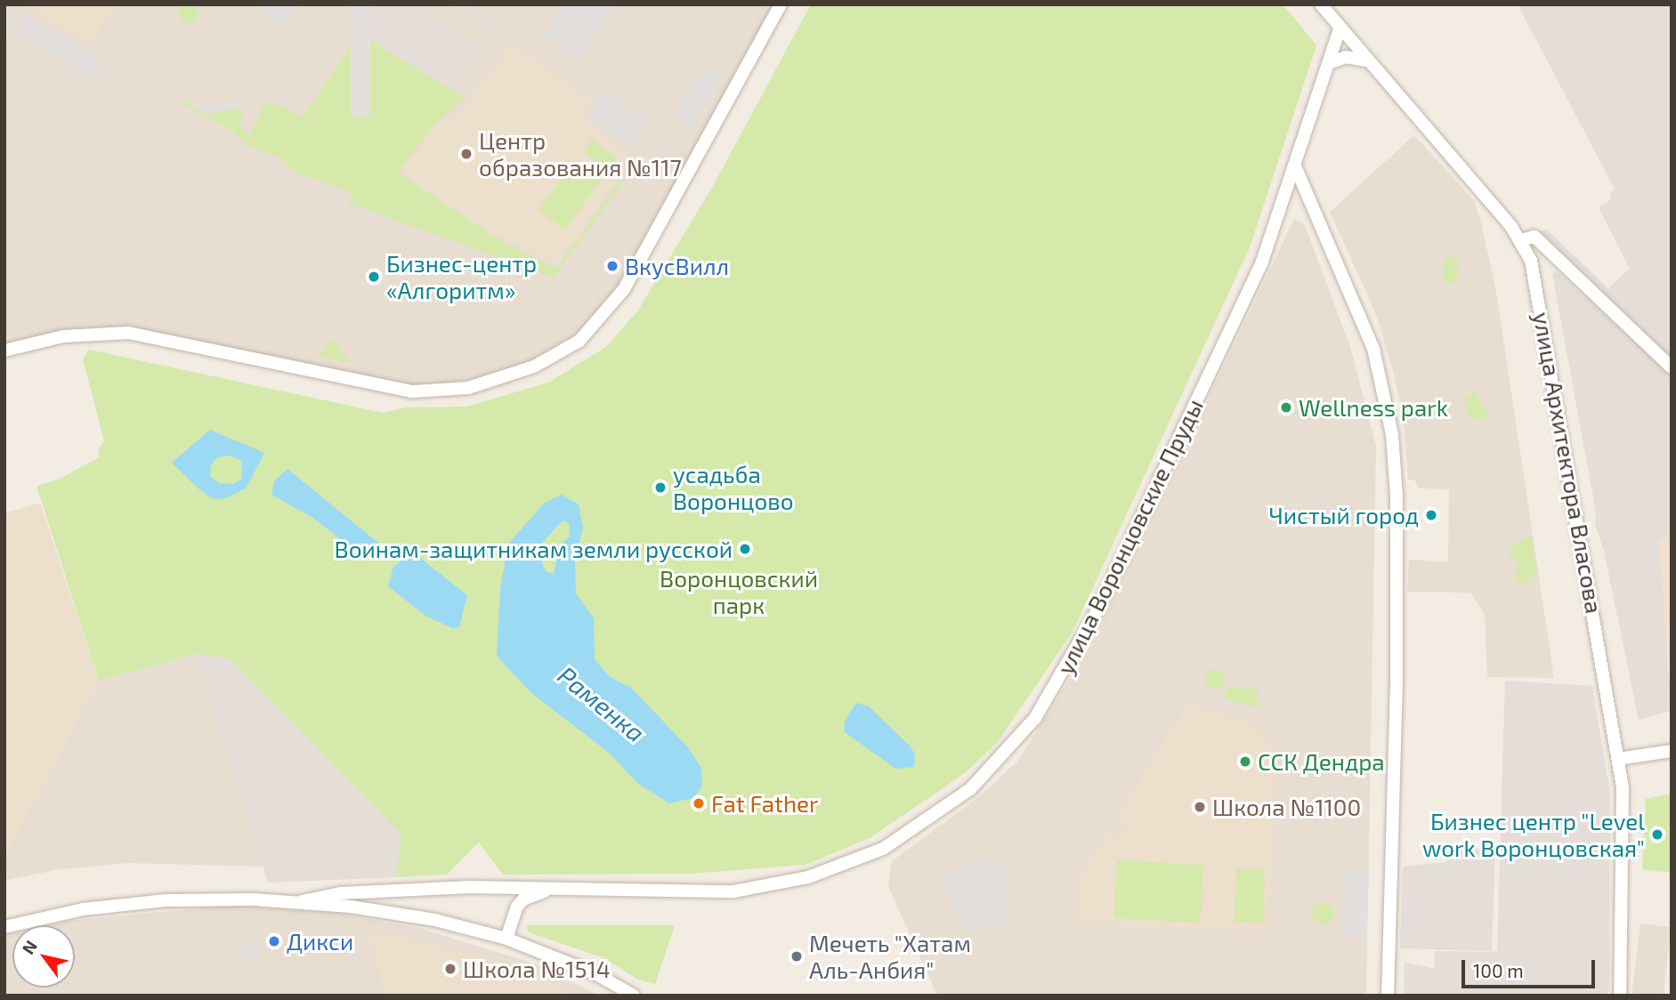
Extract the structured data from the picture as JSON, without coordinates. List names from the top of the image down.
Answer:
{
  "streets": {
    "street": ["улица Архитектора Власова", "улица Воронцовские Пруды"]
  },
  "crossings": [
    ["улица Архитектора Власова", "улица Воронцовские Пруды"]
  ],
  "water": ["Раменка"],
  "parks": ["Воронцовский парк"],
  "places": [
    "Центр образования №117",
    "ВкусВилл",
    "Бизнес-центр «Алгоритм»",
    "Wellness park",
    "усадьба Воронцово",
    "Чистый город",
    "Воинам-защитникам земли русской",
    "ССК Дендра",
    "Fat Father",
    "Школа №1100",
    "Бизнес центр \"Level work Воронцовская\"",
    "Дикси",
    "Мечеть \"Хатам Аль-Анбия\"",
    "Школа №1514"
  ],
  "scale_bar": "100 m",
  "north": "top left"
}
